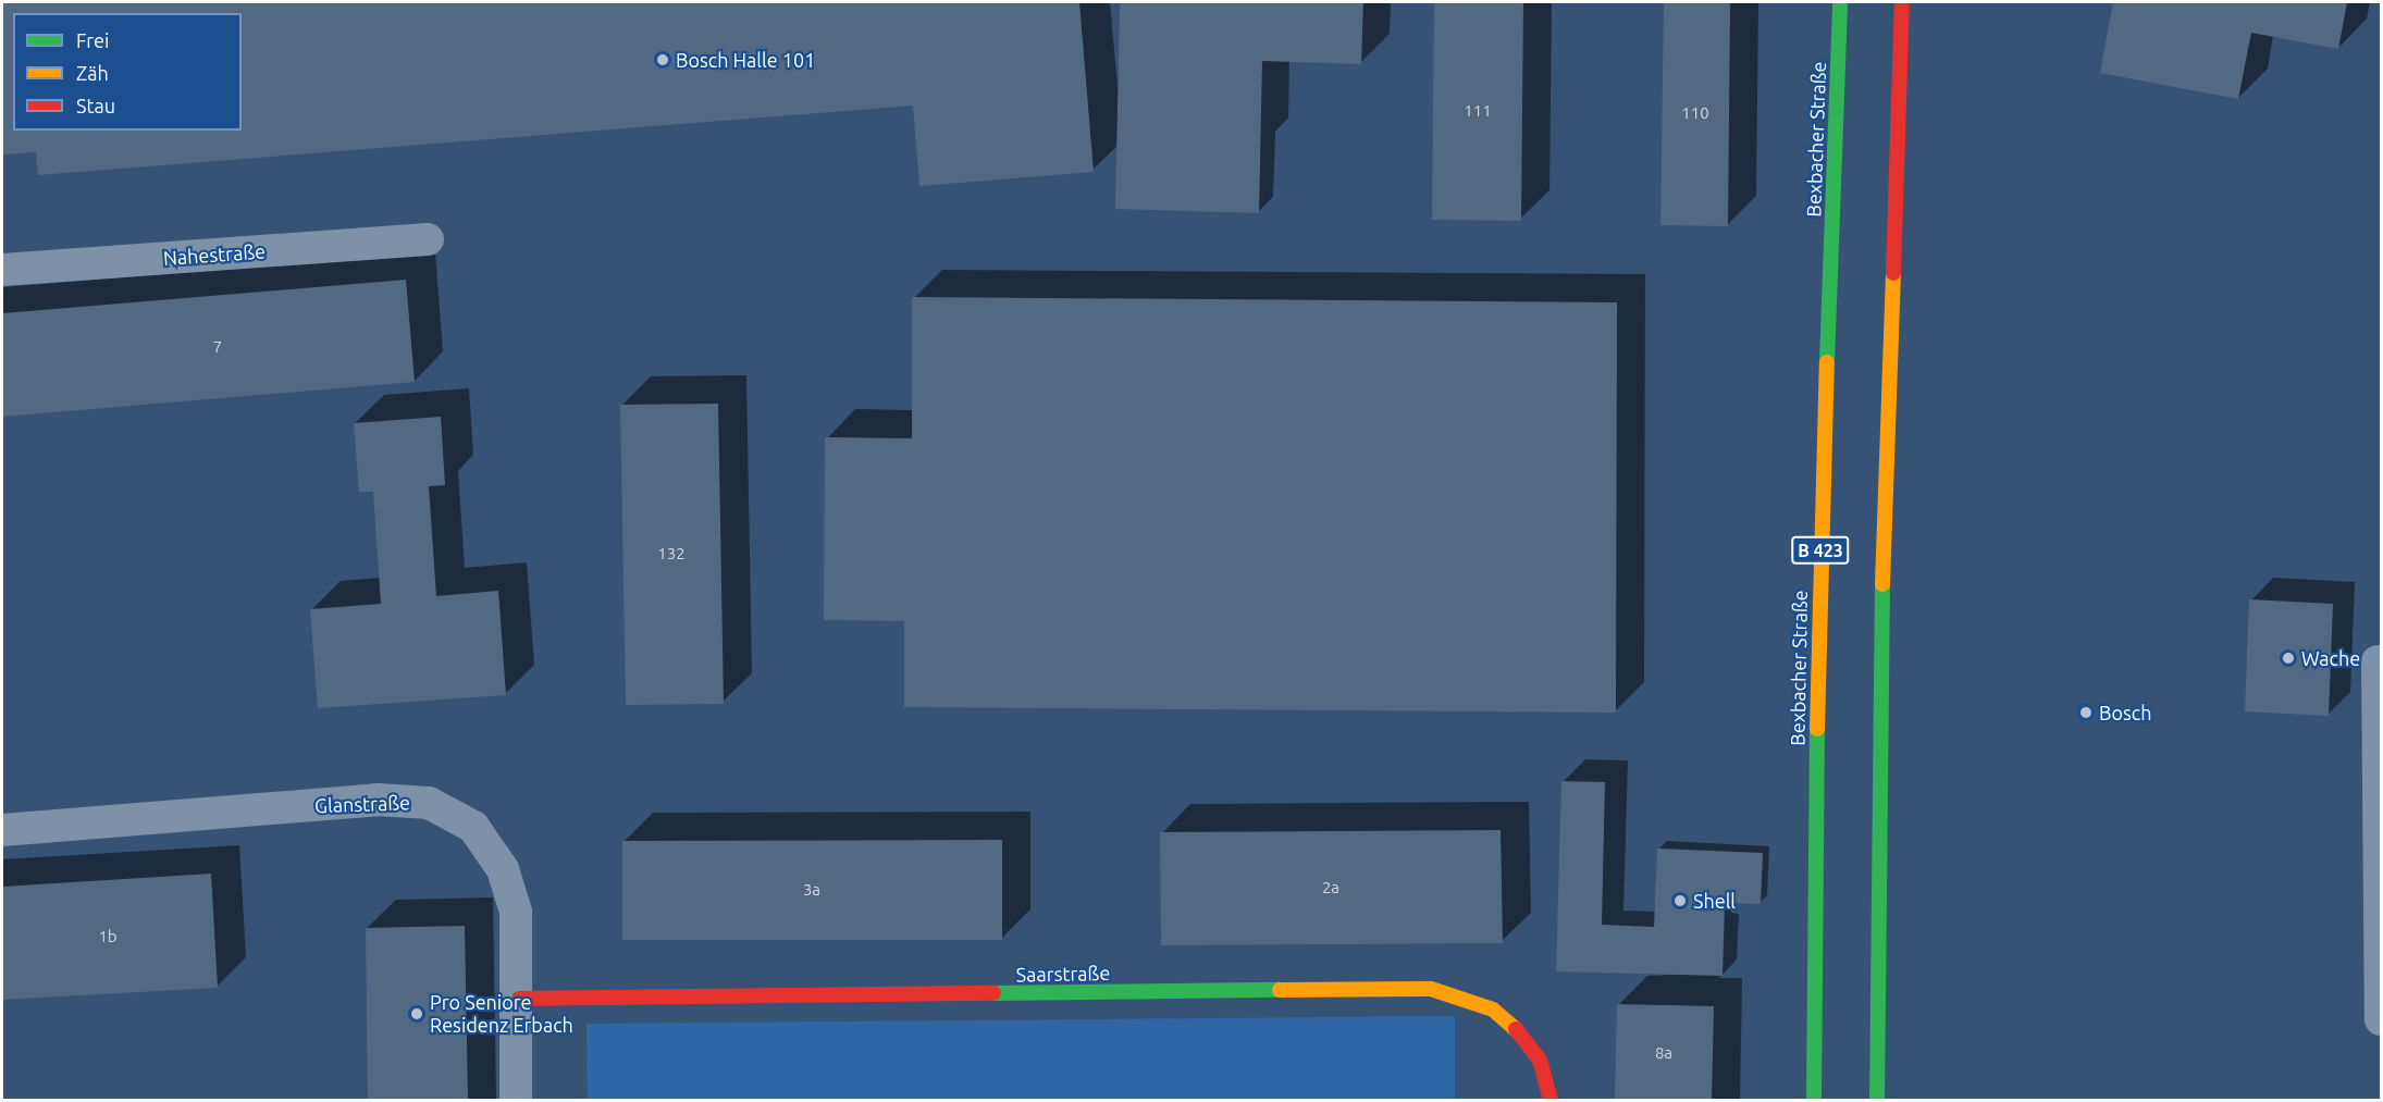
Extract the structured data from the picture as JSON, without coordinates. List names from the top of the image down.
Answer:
{
  "streets": {
    "main road": ["Bexbacher Straße", "B 423", "Saarstraße"],
    "street": ["Nahestraße", "Glanstraße"]
  },
  "crossings": [
    ["Glanstraße", "Saarstraße"]
  ],
  "places": [
    "Bosch Halle 101",
    "Wache",
    "Bosch",
    "Shell",
    "Pro Seniore Residenz Erbach"
  ],
  "house_numbers": [
    "111",
    "110",
    "7",
    "132",
    "2a",
    "3a",
    "1b",
    "8a"
  ],
  "legend": ["Frei", "Zäh", "Stau"]
}
